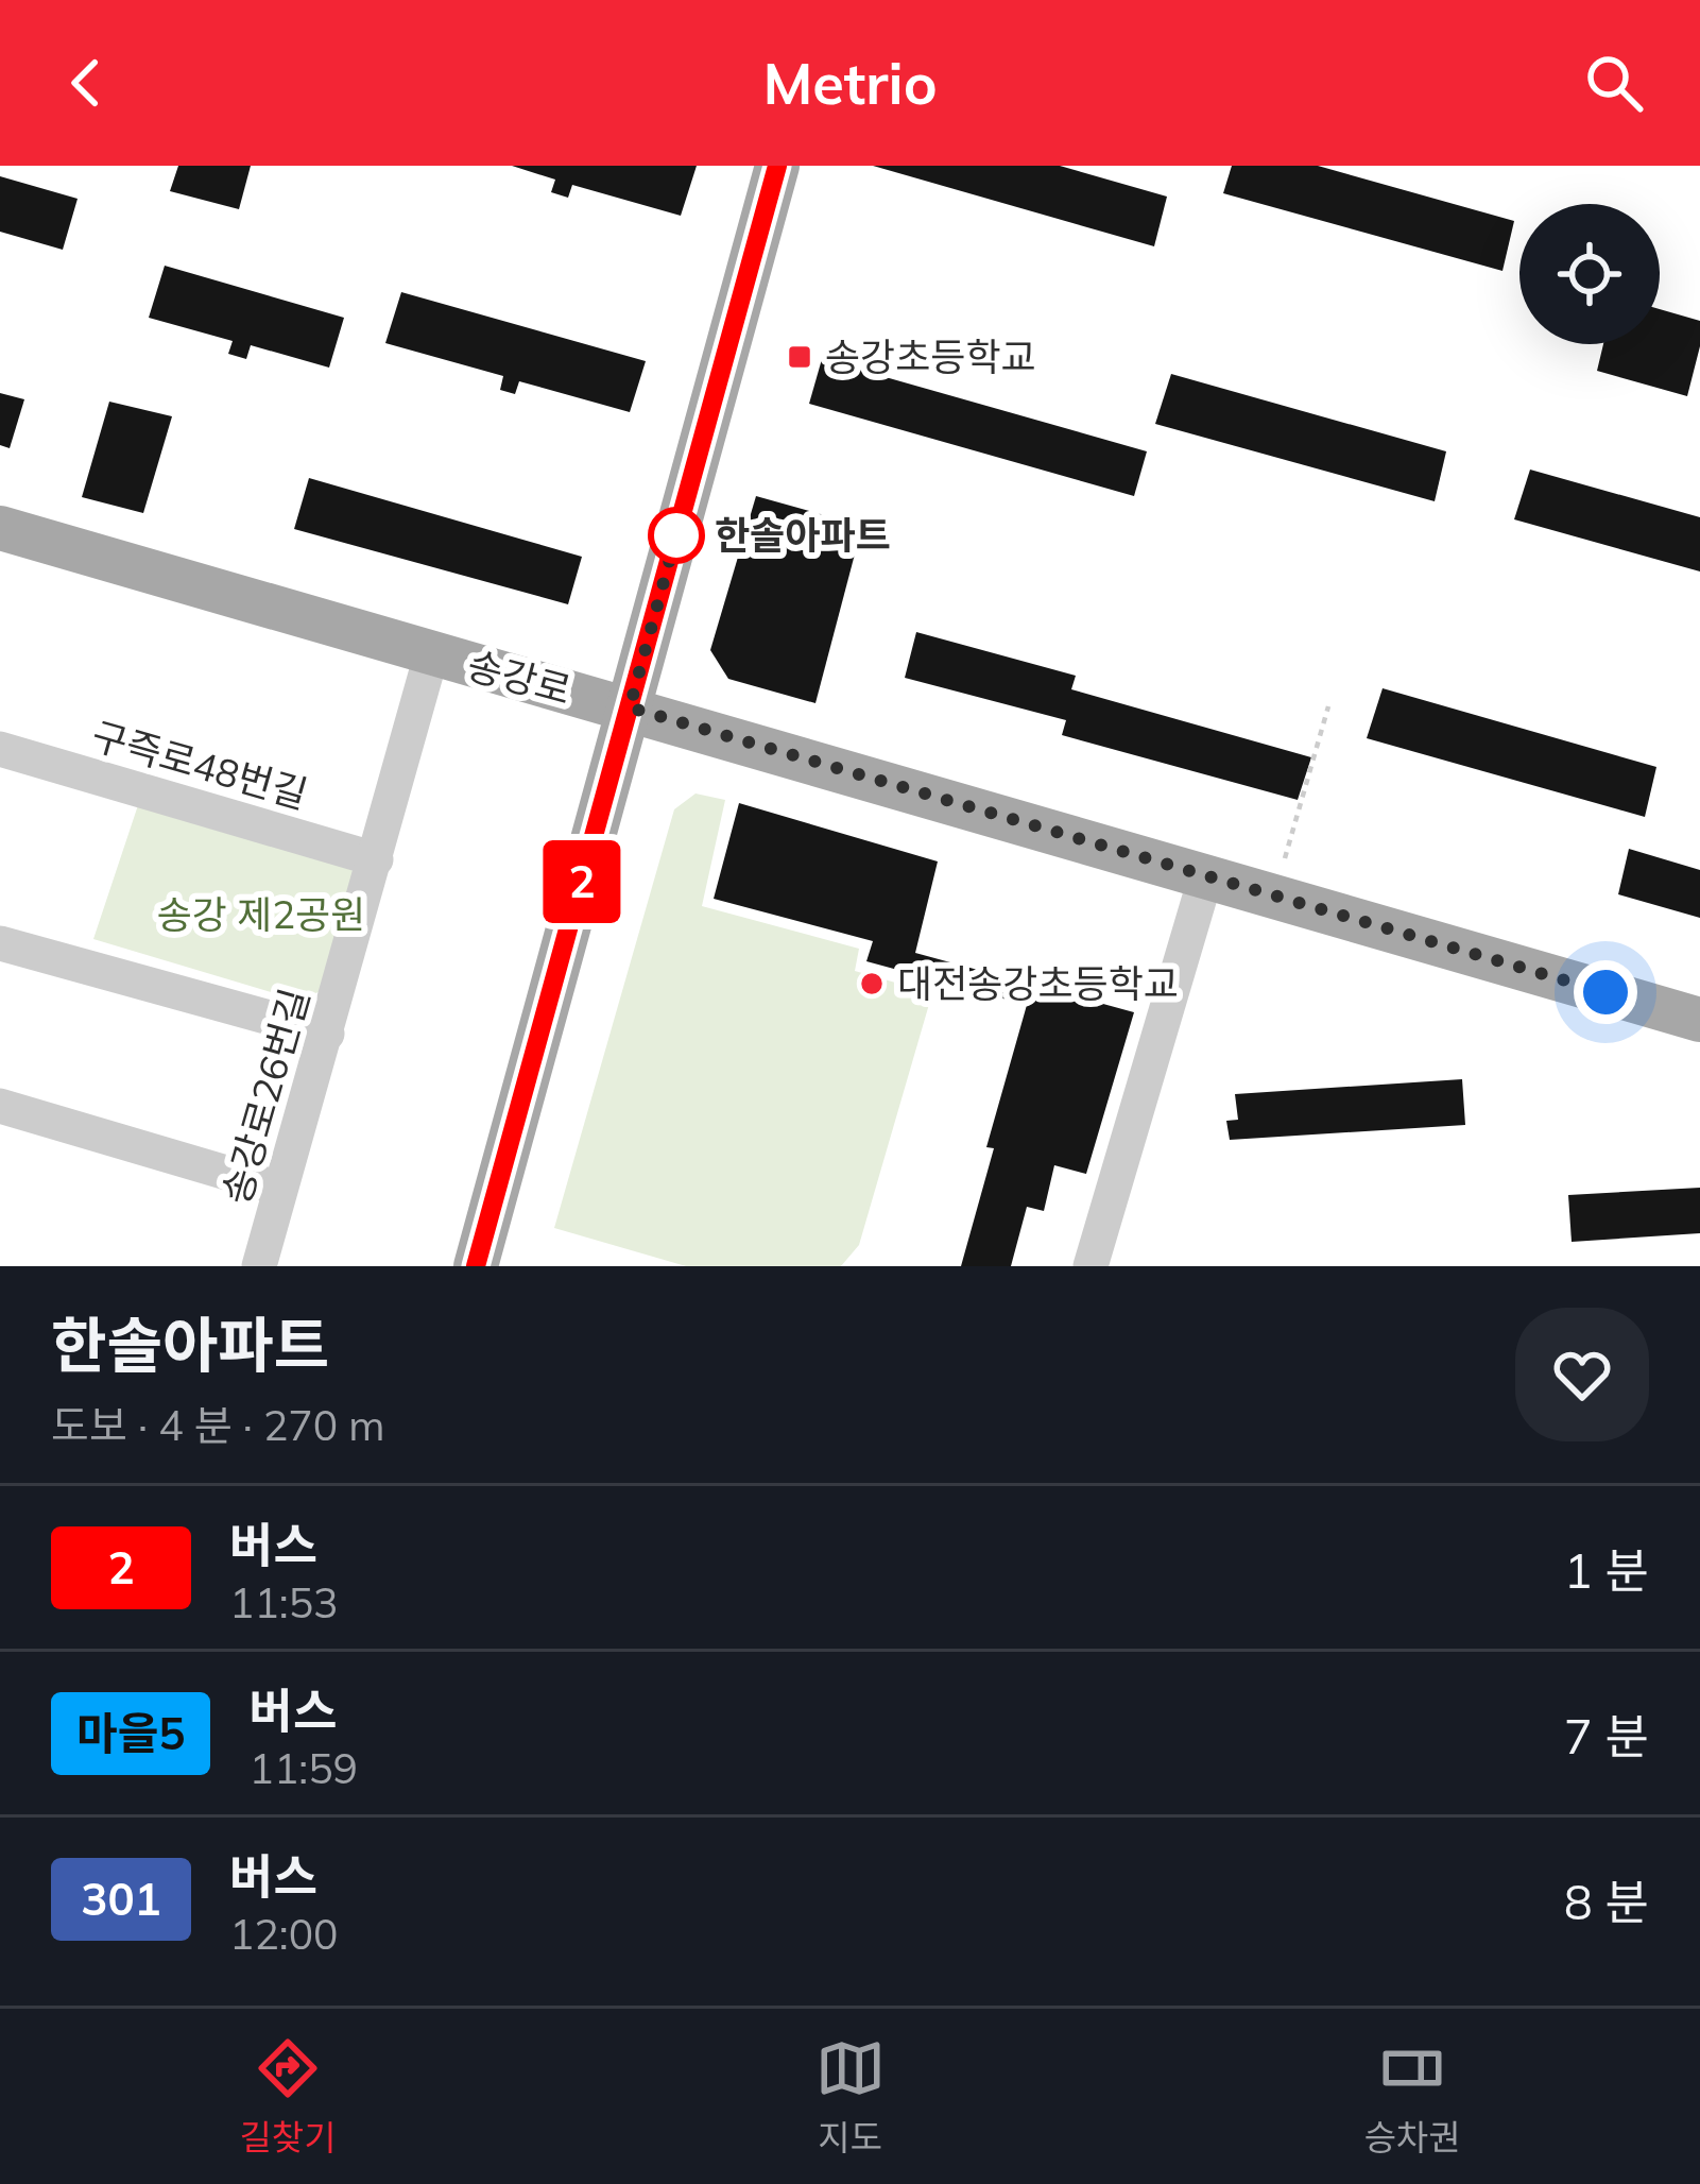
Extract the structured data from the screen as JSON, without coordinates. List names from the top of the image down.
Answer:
{
  "streets": {
    "main road": ["송강로"],
    "street": ["구즉로48번길", "송강로26번길"]
  },
  "crossings": [
    ["송강로", "송강로26번길"],
    ["구즉로48번길", "송강로26번길"]
  ],
  "parks": ["송강 제2공원"],
  "places": {
    "transit": ["송강초등학교"],
    "other": ["한솔아파트", "대전송강초등학교"]
  },
  "lines": ["bus line 2"],
  "page": {
    "header": "Metrio",
    "on_map": "2",
    "heading": ["한솔아파트", "도보 · 4 분 · 270 m"],
    "list": [
      {
        "mark": "2",
        "name": "버스",
        "note": "11:53",
        "value": "1 분"
      },
      {
        "mark": "마을5",
        "name": "버스",
        "note": "11:59",
        "value": "7 분"
      },
      {
        "mark": "301",
        "name": "버스",
        "note": "12:00",
        "value": "8 분"
      }
    ],
    "tabs": ["길찾기", "지도", "승차권"]
  }
}
